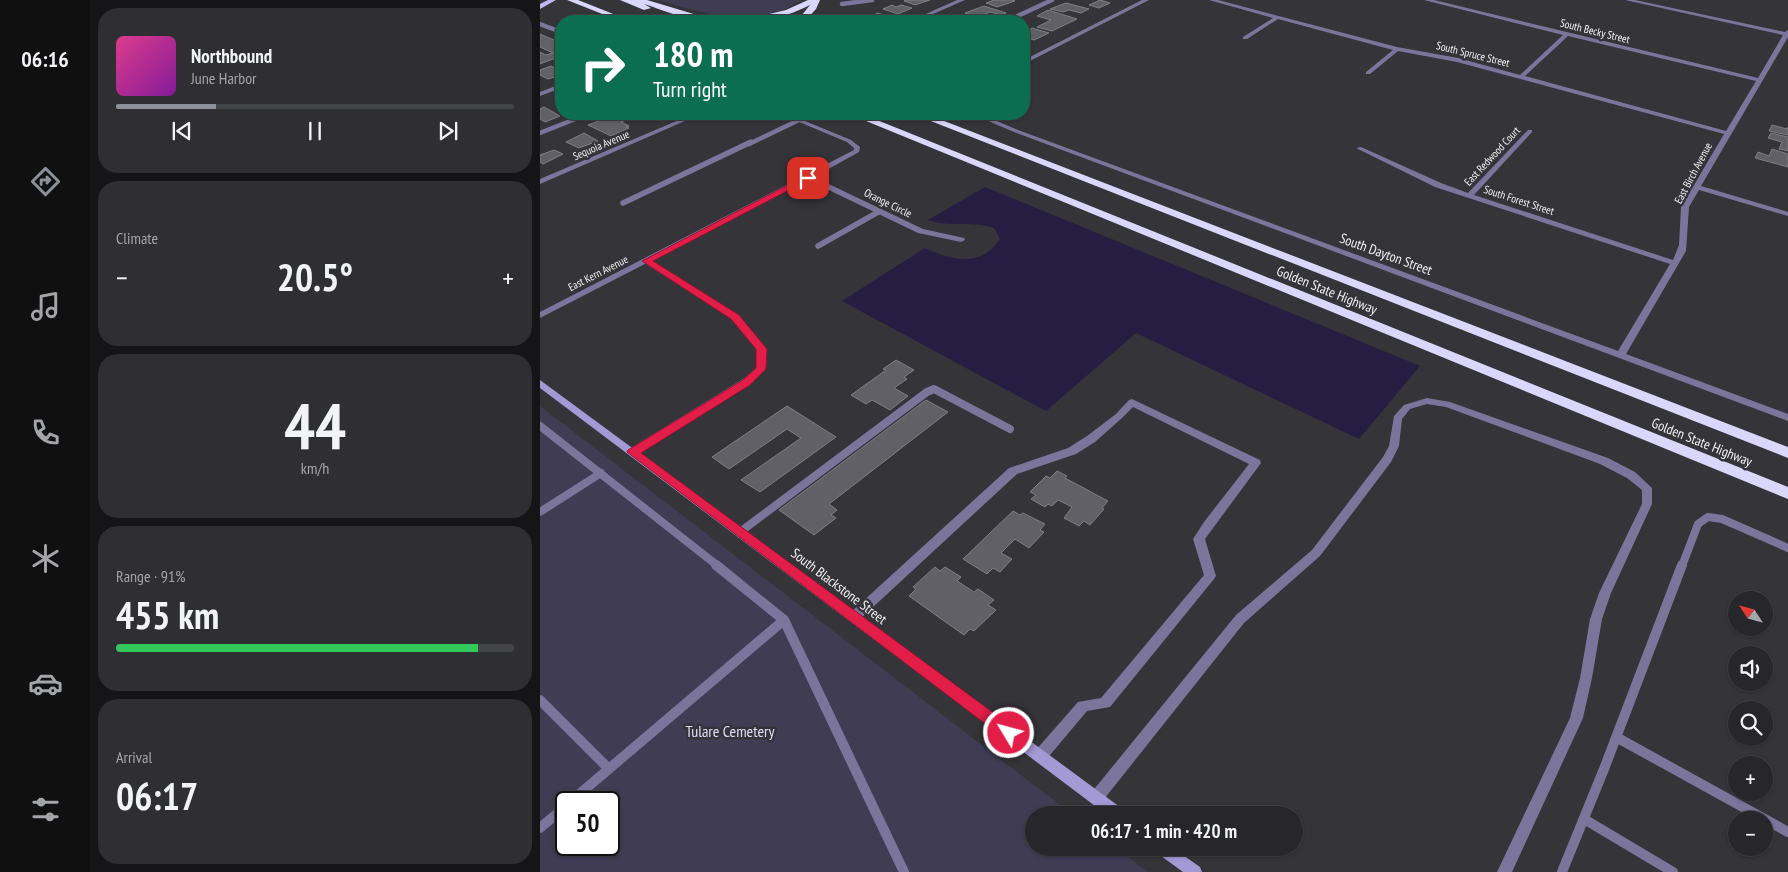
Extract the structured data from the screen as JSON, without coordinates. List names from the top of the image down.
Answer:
{
  "streets": {
    "highway": ["Golden State Highway"],
    "main road": ["South Blackstone Street"],
    "street": [
      "South Becky Street",
      "South Spruce Street",
      "Sequoia Avenue",
      "East Redwood Court",
      "East Birch Avenue",
      "South Forest Street",
      "Orange Circle",
      "South Dayton Street",
      "East Kern Avenue"
    ]
  },
  "crossings": [
    ["South Becky Street", "East Birch Avenue"],
    ["South Spruce Street", "East Birch Avenue"],
    ["East Redwood Court", "South Forest Street"],
    ["East Birch Avenue", "South Forest Street"],
    ["East Birch Avenue", "South Dayton Street"],
    ["Orange Circle", "East Kern Avenue"]
  ],
  "parks": ["Tulare Cemetery"],
  "north": "top left",
  "page": {
    "tabs": "06:16",
    "turn": ["180 m", "Turn right"],
    "song": ["Northbound", "June Harbor"],
    "tile": [
      "Climate",
      ["44", "km/h"],
      ["Range · 91%", "455 km"],
      ["Arrival", "06:17"]
    ],
    "heat": ["−", "20.5°", "+"],
    "map_buttons": ["+", "−"],
    "limit": "50",
    "trip": "06:17 · 1 min · 420 m"
  }
}
